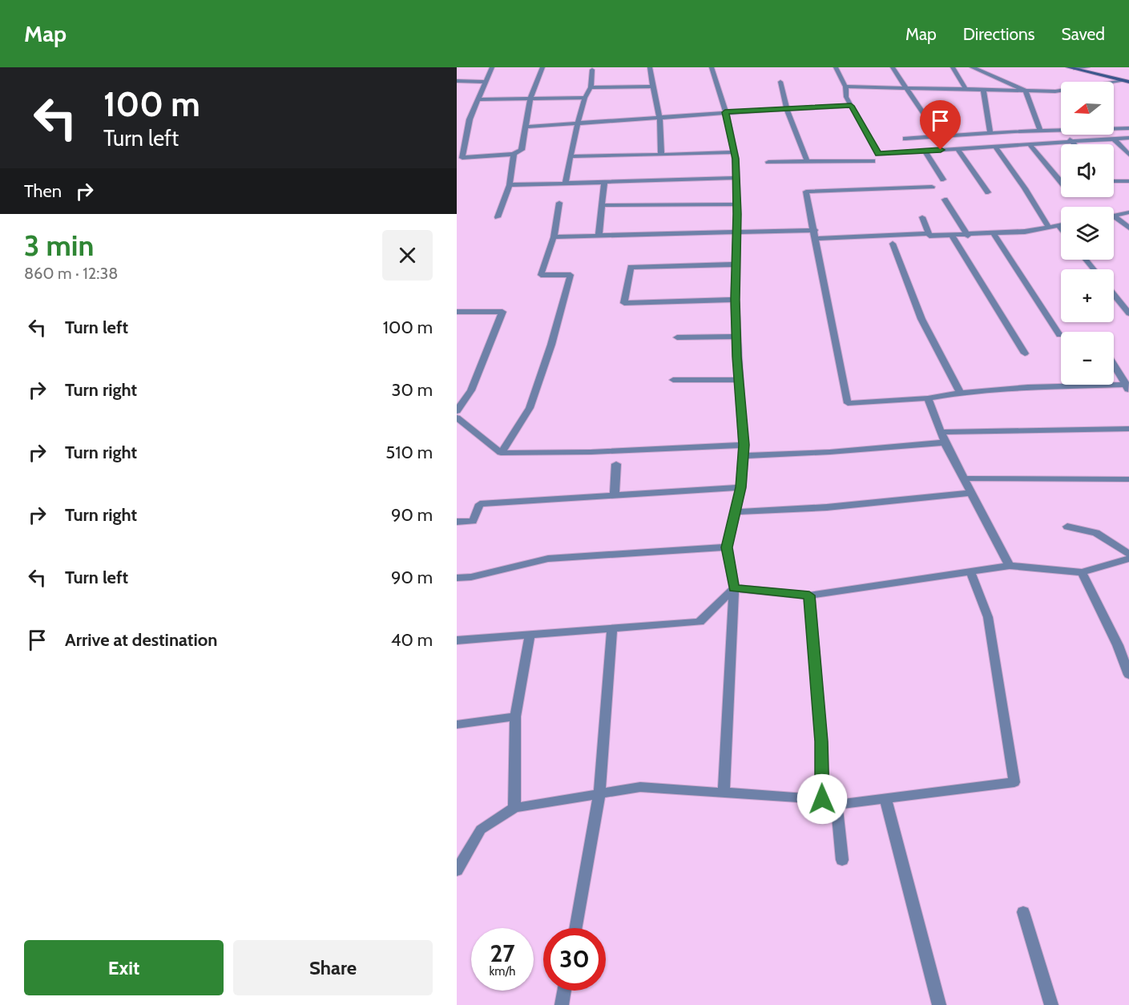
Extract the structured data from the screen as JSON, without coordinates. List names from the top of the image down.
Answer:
{
  "north": "left",
  "page": {
    "header": "Map",
    "nav": ["Map", "Directions", "Saved"],
    "turn": ["100 m", "Turn left"],
    "map_buttons": ["+", "−"],
    "then": "Then",
    "heading": ["3 min", "860 m · 12:38"],
    "list": [
      {
        "name": "Turn left",
        "value": "100 m"
      },
      {
        "name": "Turn right",
        "value": "30 m"
      },
      {
        "name": "Turn right",
        "value": "510 m"
      },
      {
        "name": "Turn right",
        "value": "90 m"
      },
      {
        "name": "Turn left",
        "value": "90 m"
      },
      {
        "name": "Arrive at destination",
        "value": "40 m"
      }
    ],
    "speed": "27 km/h",
    "limit": "30",
    "buttons": ["Exit", "Share"]
  }
}
